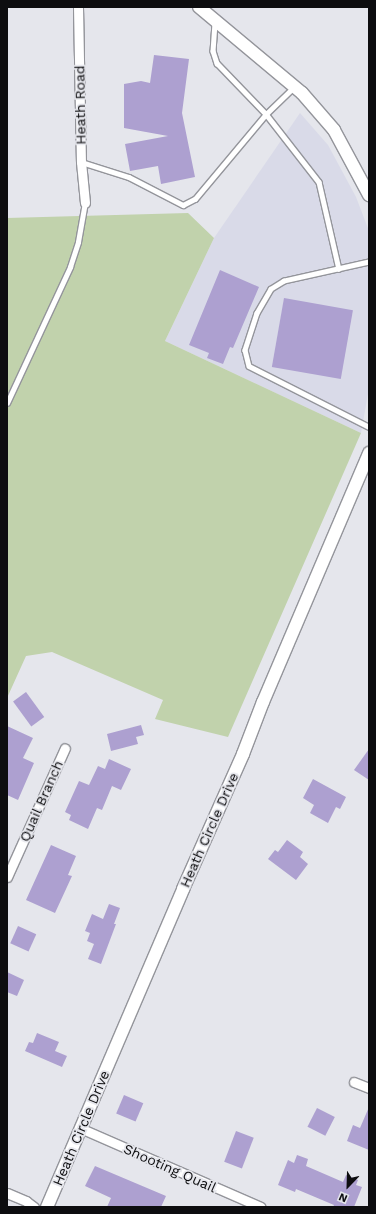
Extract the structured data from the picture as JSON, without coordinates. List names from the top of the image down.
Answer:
{
  "streets": {
    "street": [
      "Heath Road",
      "Quail Branch",
      "Heath Circle Drive",
      "Shooting Quail"
    ]
  },
  "crossings": [
    ["Heath Circle Drive", "Shooting Quail"]
  ],
  "north": "bottom left"
}
